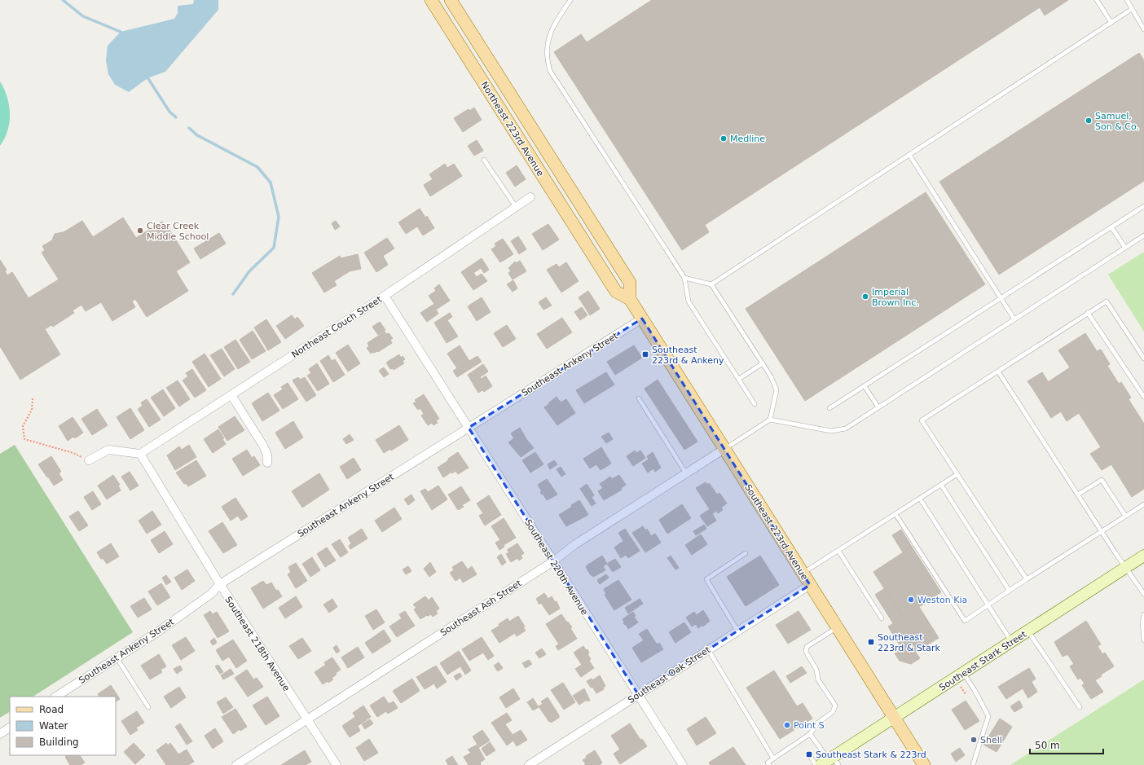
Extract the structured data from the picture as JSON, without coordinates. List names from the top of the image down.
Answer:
{
  "streets": {
    "main road": ["Northeast 223rd Avenue", "Southeast 223rd Avenue", "Southeast Stark Street"],
    "street": [
      "Northeast Couch Street",
      "Southeast Ankeny Street",
      "Southeast 220th Avenue",
      "Southeast Ash Street",
      "Southeast 218th Avenue",
      "Southeast Oak Street"
    ]
  },
  "crossings": [
    ["Northeast 223rd Avenue", "Southeast 223rd Avenue"],
    ["Northeast Couch Street", "Southeast 220th Avenue"],
    ["Northeast Couch Street", "Southeast 218th Avenue"],
    ["Southeast Ankeny Street", "Southeast 223rd Avenue"],
    ["Southeast Ankeny Street", "Southeast 220th Avenue"],
    ["Southeast Ankeny Street", "Southeast 218th Avenue"],
    ["Southeast 223rd Avenue", "Southeast Ash Street"],
    ["Southeast 223rd Avenue", "Southeast Stark Street"],
    ["Southeast 223rd Avenue", "Southeast Oak Street"],
    ["Southeast 220th Avenue", "Southeast Ash Street"],
    ["Southeast 220th Avenue", "Southeast Oak Street"],
    ["Southeast Ash Street", "Southeast 218th Avenue"]
  ],
  "places": {
    "other": [
      "Samuel, Son & Co.",
      "Medline",
      "Clear Creek Middle School",
      "Imperial Brown Inc.",
      "Weston Kia",
      "Point S",
      "Shell"
    ],
    "transit": ["Southeast 223rd & Ankeny", "Southeast 223rd & Stark", "Southeast Stark & 223rd"]
  },
  "legend": ["Road", "Water", "Building"],
  "scale_bar": "50 m"
}
